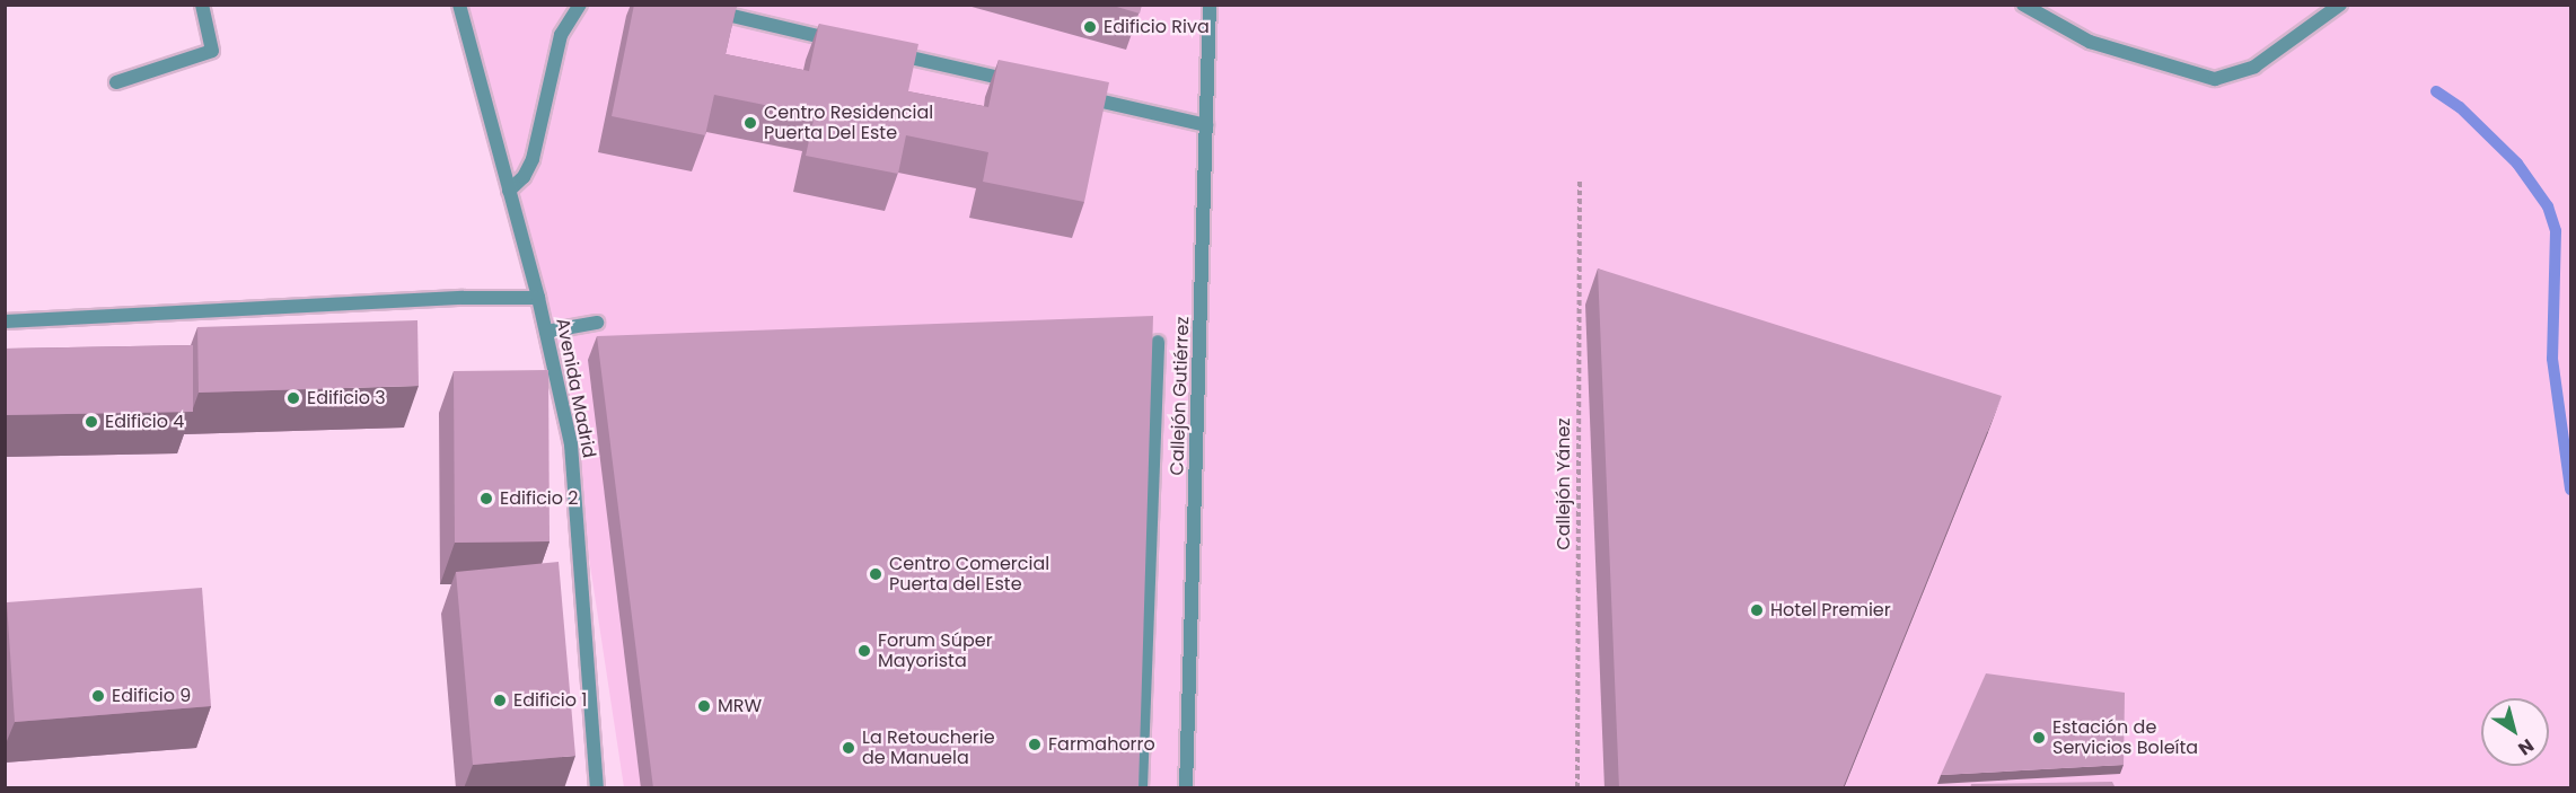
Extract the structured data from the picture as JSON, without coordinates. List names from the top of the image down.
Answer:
{
  "streets": {
    "street": ["Avenida Madrid", "Callejón Gutiérrez"],
    "path": ["Callejón Yánez"]
  },
  "places": [
    "Edificio Riva",
    "Centro Residencial Puerta Del Este",
    "Edificio 3",
    "Edificio 4",
    "Edificio 2",
    "Centro Comercial Puerta del Este",
    "Hotel Premier",
    "Forum Súper Mayorista",
    "Edificio 9",
    "Edificio 1",
    "MRW",
    "Estación de Servicios Boleíta",
    "Farmahorro",
    "La Retoucherie de Manuela"
  ],
  "north": "bottom right"
}
